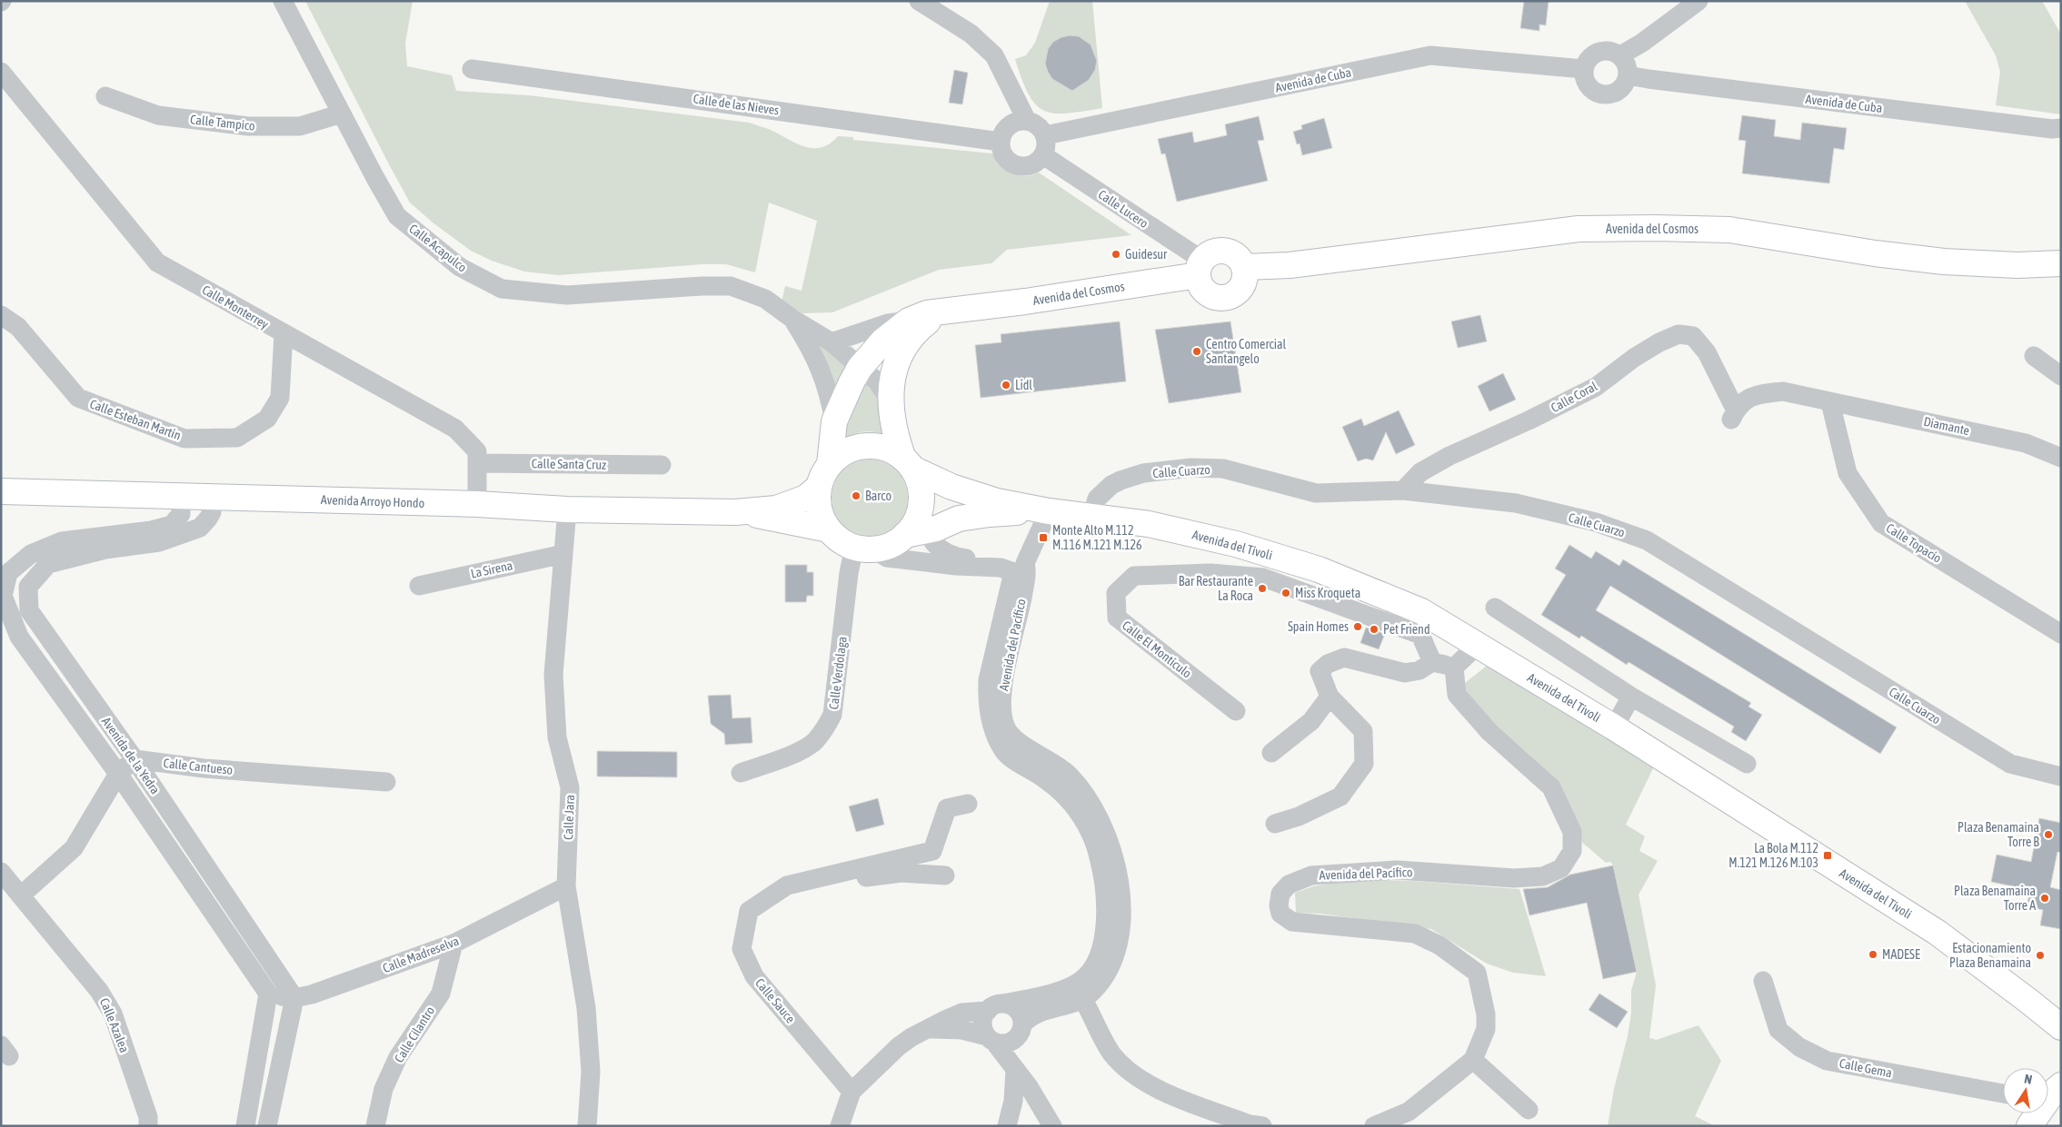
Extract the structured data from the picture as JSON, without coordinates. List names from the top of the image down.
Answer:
{
  "streets": {
    "main road": ["Avenida del Cosmos", "Avenida Arroyo Hondo", "Avenida del Tívoli"],
    "street": [
      "Avenida de Cuba",
      "Calle de las Nieves",
      "Calle Tampico",
      "Calle Lucero",
      "Calle Acapulco",
      "Calle Monterrey",
      "Calle Coral",
      "Calle Esteban Martín",
      "Diamante",
      "Calle Santa Cruz",
      "Calle Cuarzo",
      "Calle Topacio",
      "La Sirena",
      "Avenida del Pacífico",
      "Calle El Montículo",
      "Calle Verdolaga",
      "Avenida de la Yedra",
      "Calle Cantueso",
      "Calle Jara",
      "Calle Madreselva",
      "Calle Sauce",
      "Calle Azalea",
      "Calle Cilantro",
      "Calle Gema"
    ]
  },
  "crossings": [
    ["Avenida de Cuba", "Calle de las Nieves"],
    ["Avenida de Cuba", "Calle Lucero"],
    ["Calle de las Nieves", "Calle Lucero"],
    ["Calle Tampico", "Calle Acapulco"],
    ["Calle Lucero", "Avenida del Cosmos"],
    ["Calle Monterrey", "Calle Esteban Martín"],
    ["Calle Monterrey", "Calle Santa Cruz"],
    ["Calle Monterrey", "Avenida Arroyo Hondo"],
    ["Calle Coral", "Diamante"],
    ["Calle Coral", "Calle Cuarzo"],
    ["Diamante", "Calle Topacio"],
    ["Calle Cuarzo", "Avenida del Tívoli"],
    ["Avenida Arroyo Hondo", "Avenida del Tívoli"],
    ["Avenida Arroyo Hondo", "Calle Verdolaga"],
    ["Avenida Arroyo Hondo", "Calle Jara"],
    ["Avenida del Tívoli", "Avenida del Pacífico"],
    ["Avenida del Tívoli", "Calle Verdolaga"],
    ["La Sirena", "Calle Jara"],
    ["Avenida de la Yedra", "Calle Cantueso"],
    ["Avenida de la Yedra", "Calle Madreselva"],
    ["Calle Jara", "Calle Madreselva"],
    ["Calle Madreselva", "Calle Cilantro"]
  ],
  "places": {
    "other": [
      "Guidesur",
      "Centro Comercial Santangelo",
      "Lidl",
      "Barco",
      "Bar Restaurante La Roca",
      "Miss Kroqueta",
      "Spain Homes",
      "Pet Friend",
      "Plaza Benamaina Torre B",
      "Plaza Benamaina Torre A",
      "MADESE",
      "Estacionamiento Plaza Benamaina"
    ],
    "transit": ["Monte Alto M.112 M.116 M.121 M.126", "La Bola M.112 M.121 M.126 M.103"]
  },
  "north": "top"
}
